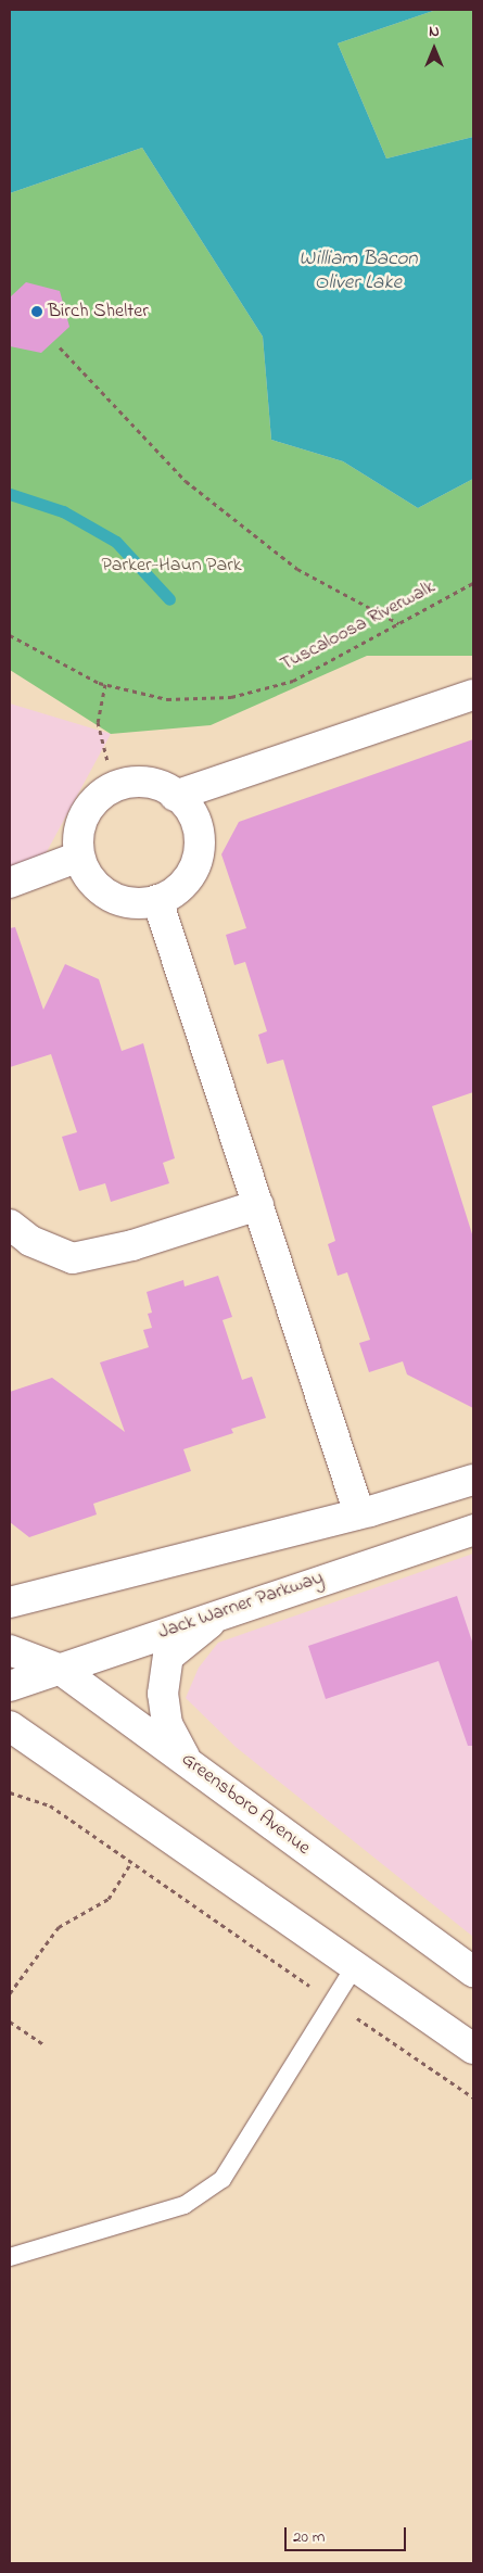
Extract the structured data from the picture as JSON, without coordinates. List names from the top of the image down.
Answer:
{
  "streets": {
    "main road": ["Jack Warner Parkway", "Greensboro Avenue"],
    "path": ["Tuscaloosa Riverwalk"]
  },
  "crossings": [
    ["Jack Warner Parkway", "Greensboro Avenue"]
  ],
  "water": ["William Bacon Oliver Lake"],
  "parks": ["Parker-Haun Park"],
  "places": ["Birch Shelter"],
  "scale_bar": "20 m",
  "north": "top"
}
